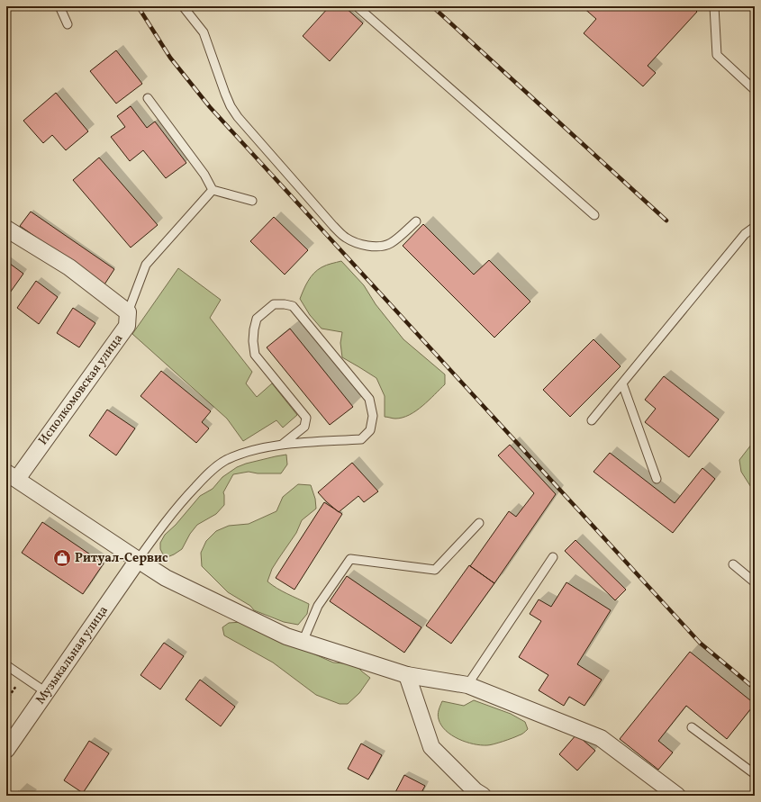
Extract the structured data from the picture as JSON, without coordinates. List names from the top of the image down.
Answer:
{
  "streets": {
    "street": ["Исполкомовская улица", "Музыкальная улица"]
  },
  "places": {
    "shop": ["Ритуал-Сервис"]
  }
}
